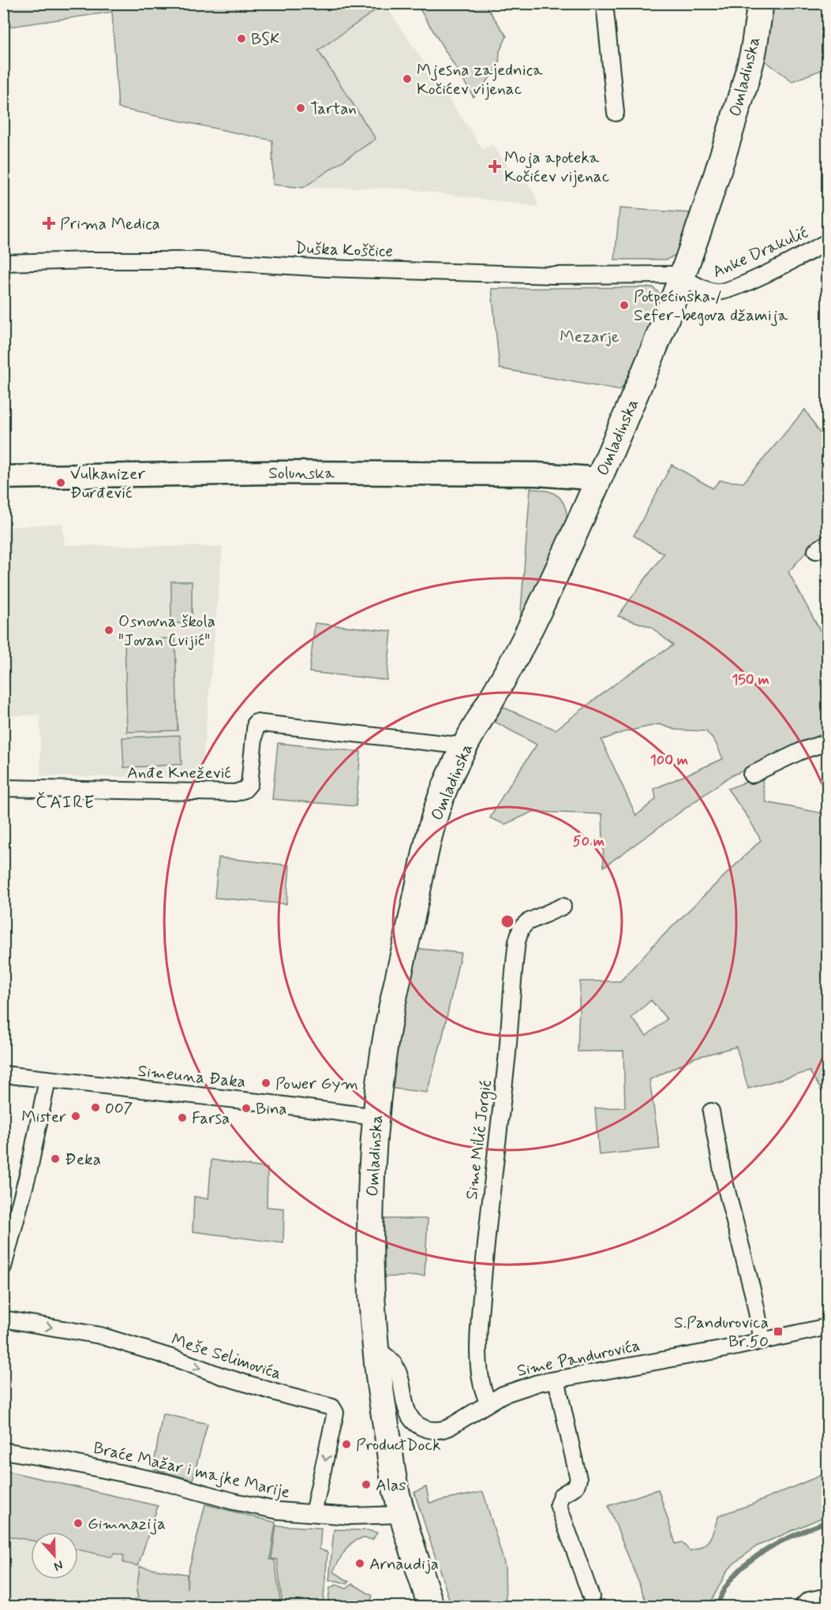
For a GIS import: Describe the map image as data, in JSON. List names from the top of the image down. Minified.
{"streets":{"main road":["Omladinska"],"street":["Duška Koščice","Anke Drakulić","Solunska","Anđe Knežević","Simeuna Đaka","Sime Milić Jorgić","Meše Selimovića","Sime Pandurovića","Braće Mažar i majke Marije"]},"crossings":[["Omladinska","Duška Koščice"],["Omladinska","Anke Drakulić"],["Omladinska","Solunska"],["Omladinska","Anđe Knežević"],["Omladinska","Simeuna Đaka"],["Omladinska","Sime Pandurovića"],["Omladinska","Braće Mažar i majke Marije"],["Duška Koščice","Anke Drakulić"],["Sime Milić Jorgić","Sime Pandurovića"],["Meše Selimovića","Braće Mažar i majke Marije"]],"one_way":["Meše Selimovića"],"districts":["ČAIRE"],"parks":["Mezarje"],"places":{"other":["BSK","Mjesna zajednica Kočićev vijenac","Tartan","Potpećinska / Sefer-begova džamija","Vulkanizer Đurđević","Osnovna škola \"Jovan Cvijić\"","Power Gym","007","Bina","Mister","Farsa","Đeka","ProductDock","Alas","Gimnazija","Arnaudija"],"health":["Moja apoteka Kočićev vijenac","Prima Medica"],"transit":["S.Pandurovica Br.50"]},"north":"bottom","rings":["150 m","100 m","50 m"]}
